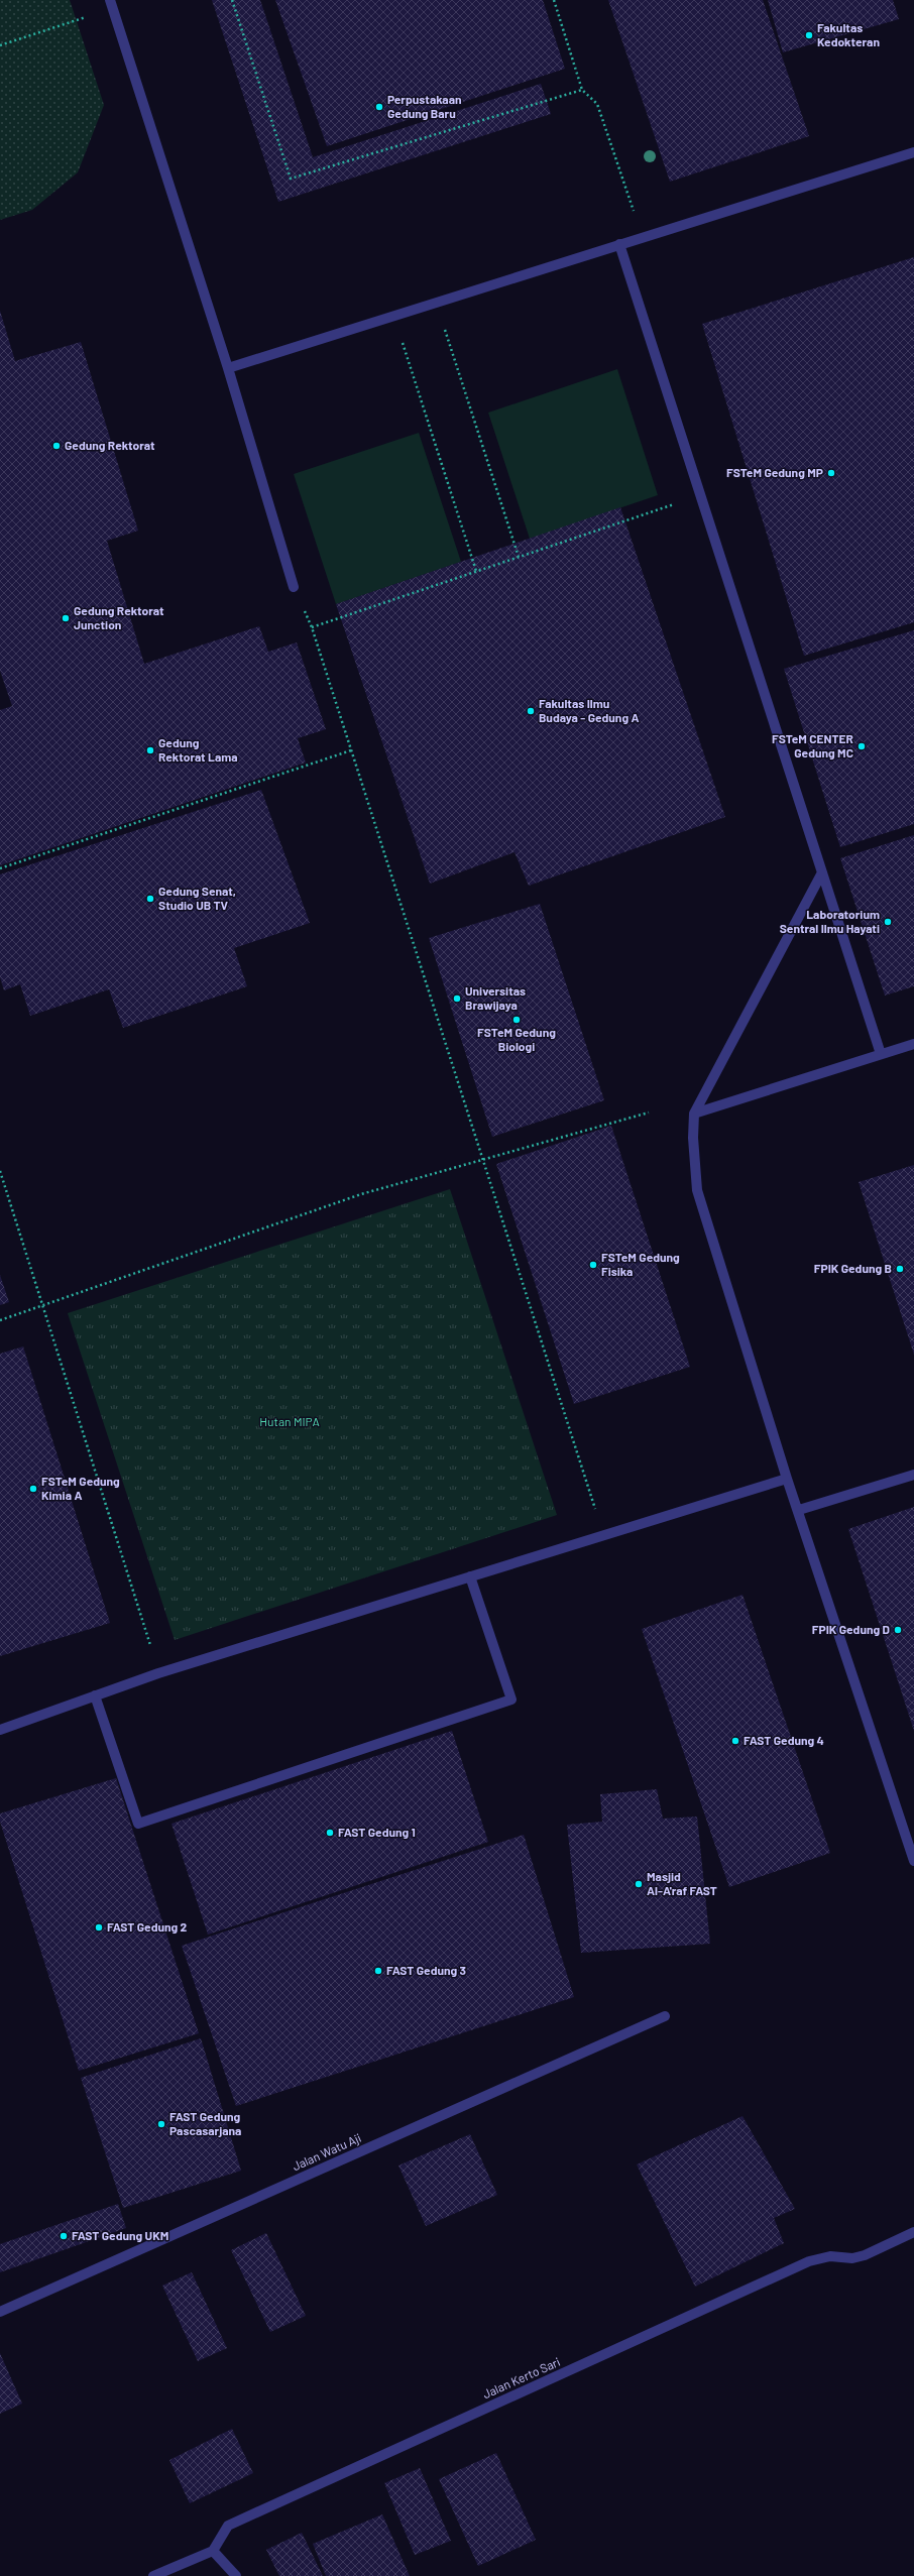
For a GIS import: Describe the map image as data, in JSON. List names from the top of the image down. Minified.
{"streets":{"street":["Jalan Watu Aji","Jalan Kerto Sari"]},"parks":["Hutan MIPA"],"places":["Fakultas Kedokteran","Perpustakaan Gedung Baru","Gedung Rektorat","FSTeM Gedung MP","Gedung Rektorat Junction","Fakultas Ilmu Budaya - Gedung A","FSTeM CENTER Gedung MC","Gedung Rektorat Lama","Gedung Senat, Studio UB TV","Laboratorium Sentral Ilmu Hayati","Universitas Brawijaya","FSTeM Gedung Biologi","FSTeM Gedung Fisika","FPIK Gedung B","FSTeM Gedung Kimia A","FPIK Gedung D","FAST Gedung 4","FAST Gedung 1","Masjid Al-A'raf FAST","FAST Gedung 2","FAST Gedung 3","FAST Gedung Pascasarjana","FAST Gedung UKM"]}
